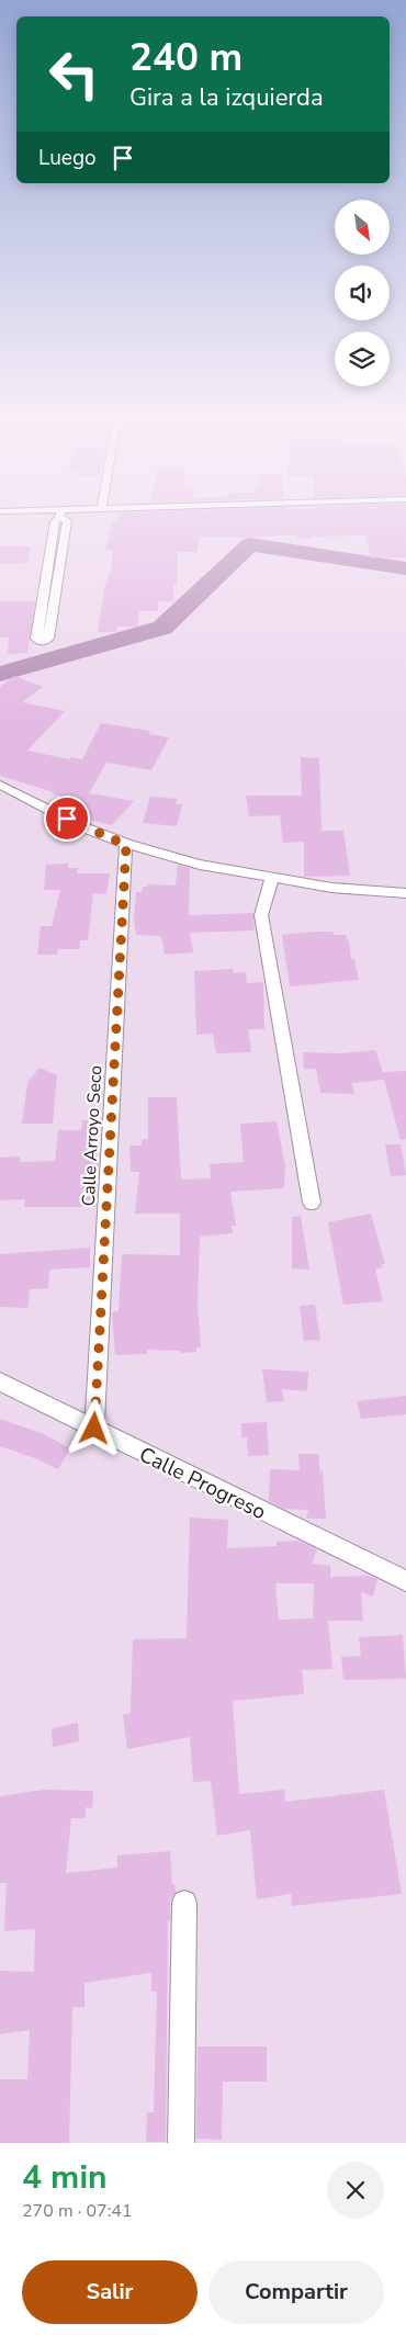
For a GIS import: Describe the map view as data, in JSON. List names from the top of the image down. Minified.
{"streets":{"street":["Calle Arroyo Seco","Calle Progreso"]},"crossings":[["Calle Arroyo Seco","Calle Progreso"]],"north":"bottom right","page":{"turn":["240 m","Gira a la izquierda"],"then":"Luego","heading":["4 min","270 m · 07:41"],"buttons":["Salir","Compartir"]}}
